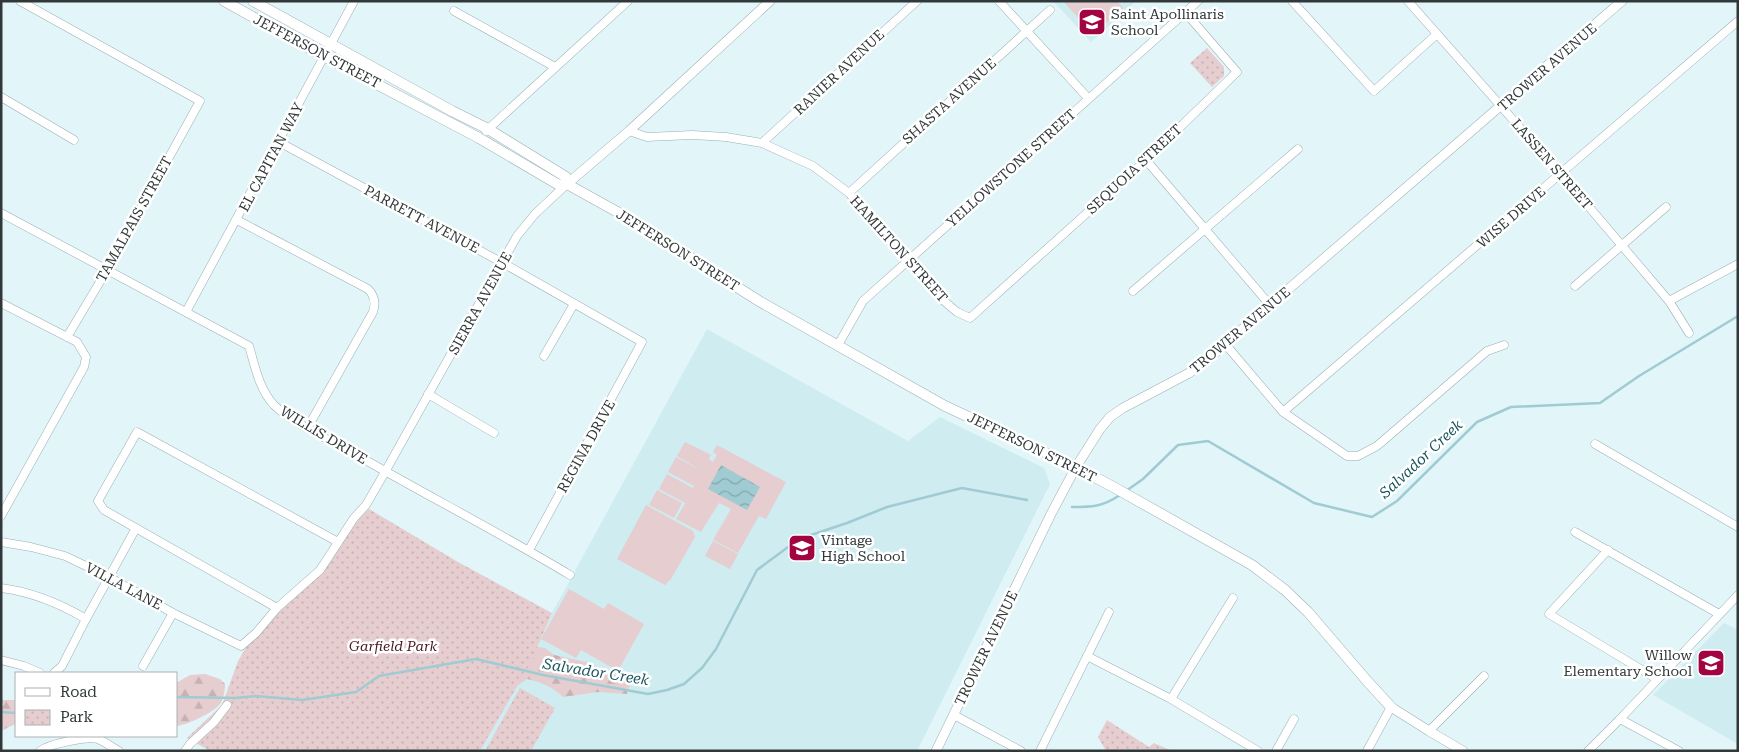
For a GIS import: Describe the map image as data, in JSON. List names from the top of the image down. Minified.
{"streets":{"main road":["JEFFERSON STREET"],"street":["TROWER AVENUE","RANIER AVENUE","SHASTA AVENUE","EL CAPITAN WAY","LASSEN STREET","YELLOWSTONE STREET","SEQUOIA STREET","WISE DRIVE","TAMALPAIS STREET","PARRETT AVENUE","HAMILTON STREET","SIERRA AVENUE","WILLIS DRIVE","REGINA DRIVE","VILLA LANE"]},"crossings":[["JEFFERSON STREET","TROWER AVENUE"],["JEFFERSON STREET","EL CAPITAN WAY"],["JEFFERSON STREET","YELLOWSTONE STREET"],["JEFFERSON STREET","SIERRA AVENUE"],["TROWER AVENUE","LASSEN STREET"],["RANIER AVENUE","HAMILTON STREET"],["SHASTA AVENUE","HAMILTON STREET"],["EL CAPITAN WAY","PARRETT AVENUE"],["EL CAPITAN WAY","WILLIS DRIVE"],["LASSEN STREET","WISE DRIVE"],["YELLOWSTONE STREET","SEQUOIA STREET"],["YELLOWSTONE STREET","HAMILTON STREET"],["SEQUOIA STREET","HAMILTON STREET"],["TAMALPAIS STREET","WILLIS DRIVE"],["PARRETT AVENUE","SIERRA AVENUE"],["PARRETT AVENUE","REGINA DRIVE"],["HAMILTON STREET","SIERRA AVENUE"],["SIERRA AVENUE","WILLIS DRIVE"],["SIERRA AVENUE","VILLA LANE"],["WILLIS DRIVE","REGINA DRIVE"]],"water":["Salvador Creek"],"parks":["Garfield Park"],"places":{"school or university":["Saint Apollinaris School","Vintage High School","Willow Elementary School"]},"legend":["Road","Park"]}
